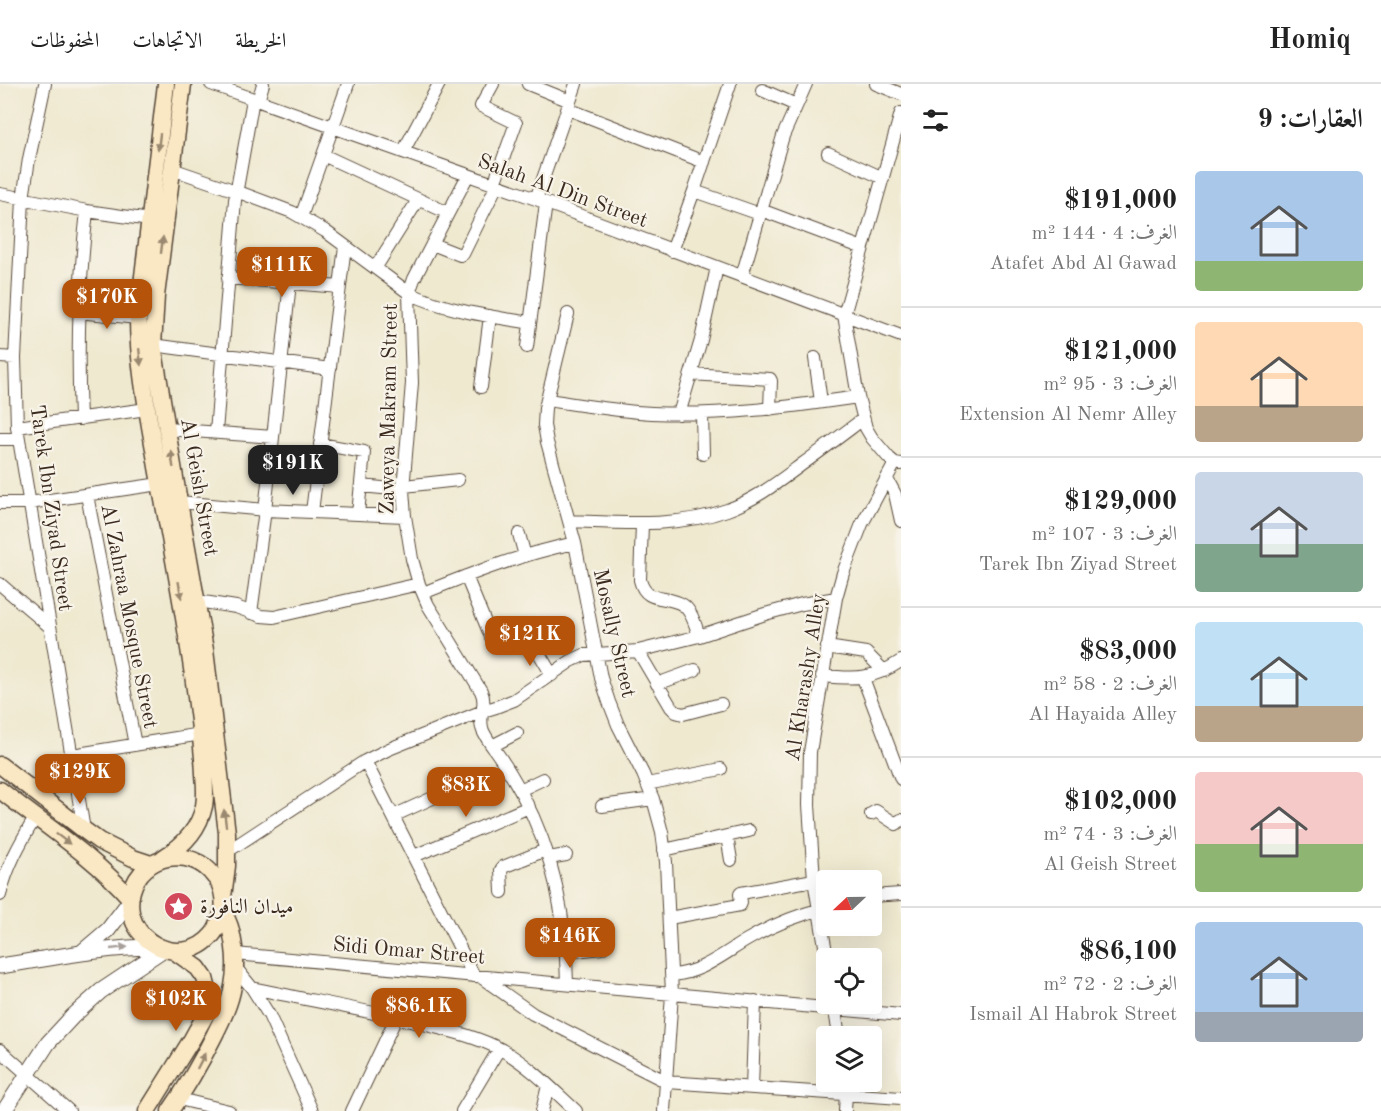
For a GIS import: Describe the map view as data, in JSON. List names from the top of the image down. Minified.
{"streets":{"main road":["Al Geish Street"],"street":["Salah Al Din Street","Zaweya Makram Street","Tarek Ibn Ziyad Street","Al Zahraa Mosque Street","Mosally Street","Al Kharashy Alley","Sidi Omar Street"]},"crossings":[["Salah Al Din Street","Zaweya Makram Street"],["Zaweya Makram Street","Sidi Omar Street"],["Al Geish Street","Sidi Omar Street"],["Mosally Street","Sidi Omar Street"]],"places":{"place":["ميدان النافورة"]},"north":"left","page":{"header":"Homiq","nav":["الخريطة","الاتجاهات","المحفوظات"],"heading":"العقارات: 9","list":[{"name":"$191,000","note":"الغرف: 4 · 144 m² · Atafet Abd Al Gawad"},{"name":"$121,000","note":"الغرف: 3 · 95 m² · Extension Al Nemr Alley"},{"name":"$129,000","note":"الغرف: 3 · 107 m² · Tarek Ibn Ziyad Street"},{"name":"$83,000","note":"الغرف: 2 · 58 m² · Al Hayaida Alley"},{"name":"$102,000","note":"الغرف: 3 · 74 m² · Al Geish Street"},{"name":"$86,100","note":"الغرف: 2 · 72 m² · Ismail Al Habrok Street"}],"price":["$111K","$170K","$191K","$121K","$129K","$83K","$146K","$102K","$86.1K"]}}
